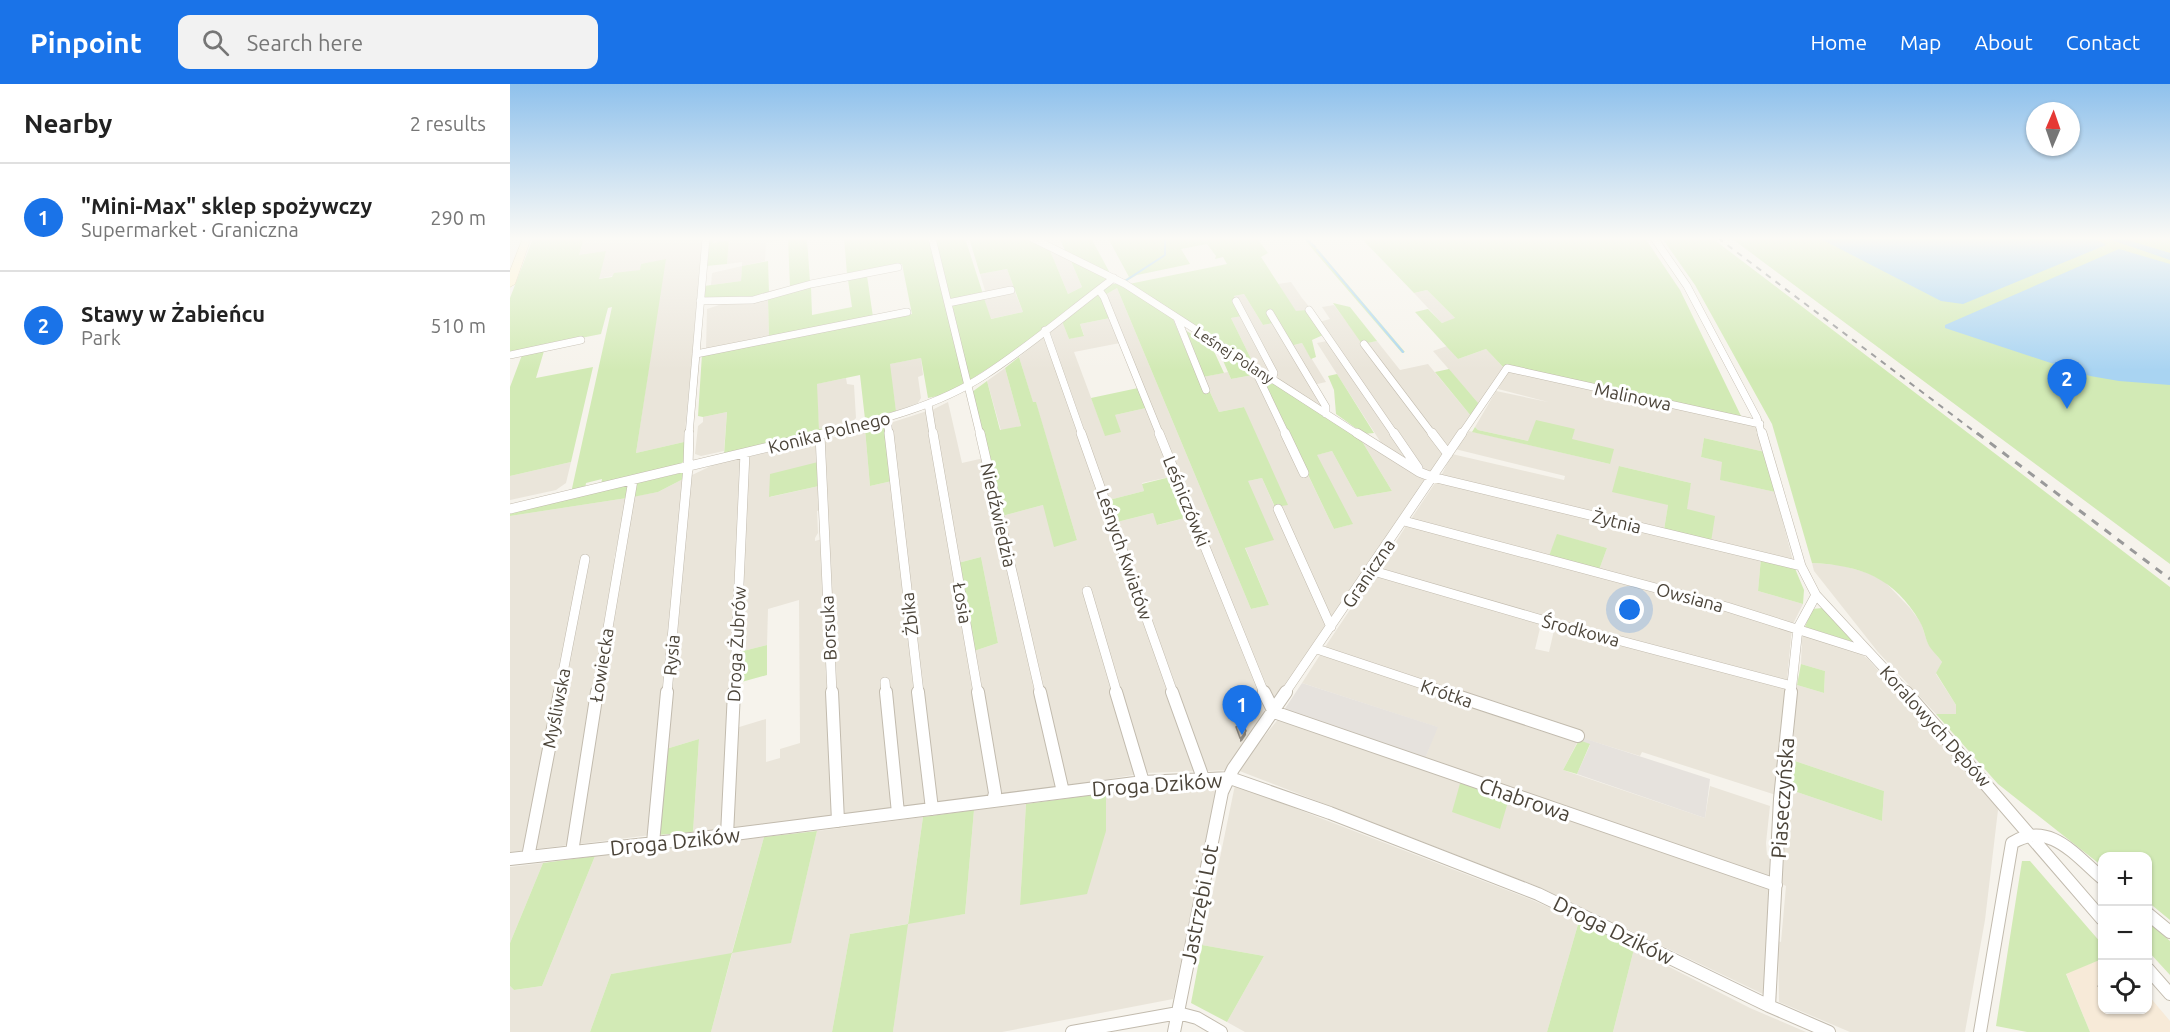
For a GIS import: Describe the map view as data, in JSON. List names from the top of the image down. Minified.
{"streets":{"street":["Leśnej Polany","Malinowa","Konika Polnego","Leśniczówki","Niedźwiedzia","Żytnia","Leśnych Kwiatów","Graniczna","Owsiana","Łosia","Żbika","Borsuka","Środkowa","Droga Żubrów","Rysia","Łowiecka","Krótka","Myśliwska","Koralowych Dębów","Droga Dzików","Piaseczyńska","Chabrowa","Jastrzębi Lot"]},"crossings":[["Leśnej Polany","Żytnia"],["Leśnej Polany","Graniczna"],["Malinowa","Graniczna"],["Malinowa","Koralowych Dębów"],["Konika Polnego","Leśniczówki"],["Konika Polnego","Niedźwiedzia"],["Konika Polnego","Leśnych Kwiatów"],["Konika Polnego","Łosia"],["Konika Polnego","Żbika"],["Konika Polnego","Borsuka"],["Konika Polnego","Droga Żubrów"],["Konika Polnego","Rysia"],["Konika Polnego","Łowiecka"],["Leśniczówki","Graniczna"],["Leśniczówki","Chabrowa"],["Niedźwiedzia","Droga Dzików"],["Żytnia","Graniczna"],["Żytnia","Koralowych Dębów"],["Leśnych Kwiatów","Droga Dzików"],["Graniczna","Owsiana"],["Graniczna","Środkowa"],["Graniczna","Krótka"],["Graniczna","Droga Dzików"],["Graniczna","Chabrowa"],["Graniczna","Jastrzębi Lot"],["Owsiana","Koralowych Dębów"],["Owsiana","Piaseczyńska"],["Łosia","Droga Dzików"],["Żbika","Droga Dzików"],["Borsuka","Droga Dzików"],["Środkowa","Piaseczyńska"],["Droga Żubrów","Droga Dzików"],["Rysia","Droga Dzików"],["Łowiecka","Droga Dzików"],["Myśliwska","Droga Dzików"],["Koralowych Dębów","Piaseczyńska"],["Droga Dzików","Piaseczyńska"],["Droga Dzików","Jastrzębi Lot"],["Piaseczyńska","Chabrowa"]],"north":"top","page":{"header":"Pinpoint","search":"Search here","nav":["Home","Map","About","Contact"],"heading":["Nearby","2 results"],"list":[{"mark":"1","name":"\"Mini-Max\" sklep spożywczy","note":"Supermarket · Graniczna","value":"290 m"},{"mark":"2","name":"Stawy w Żabieńcu","note":"Park","value":"510 m"}],"pins":["2","1"],"map_buttons":["+","−"]}}
